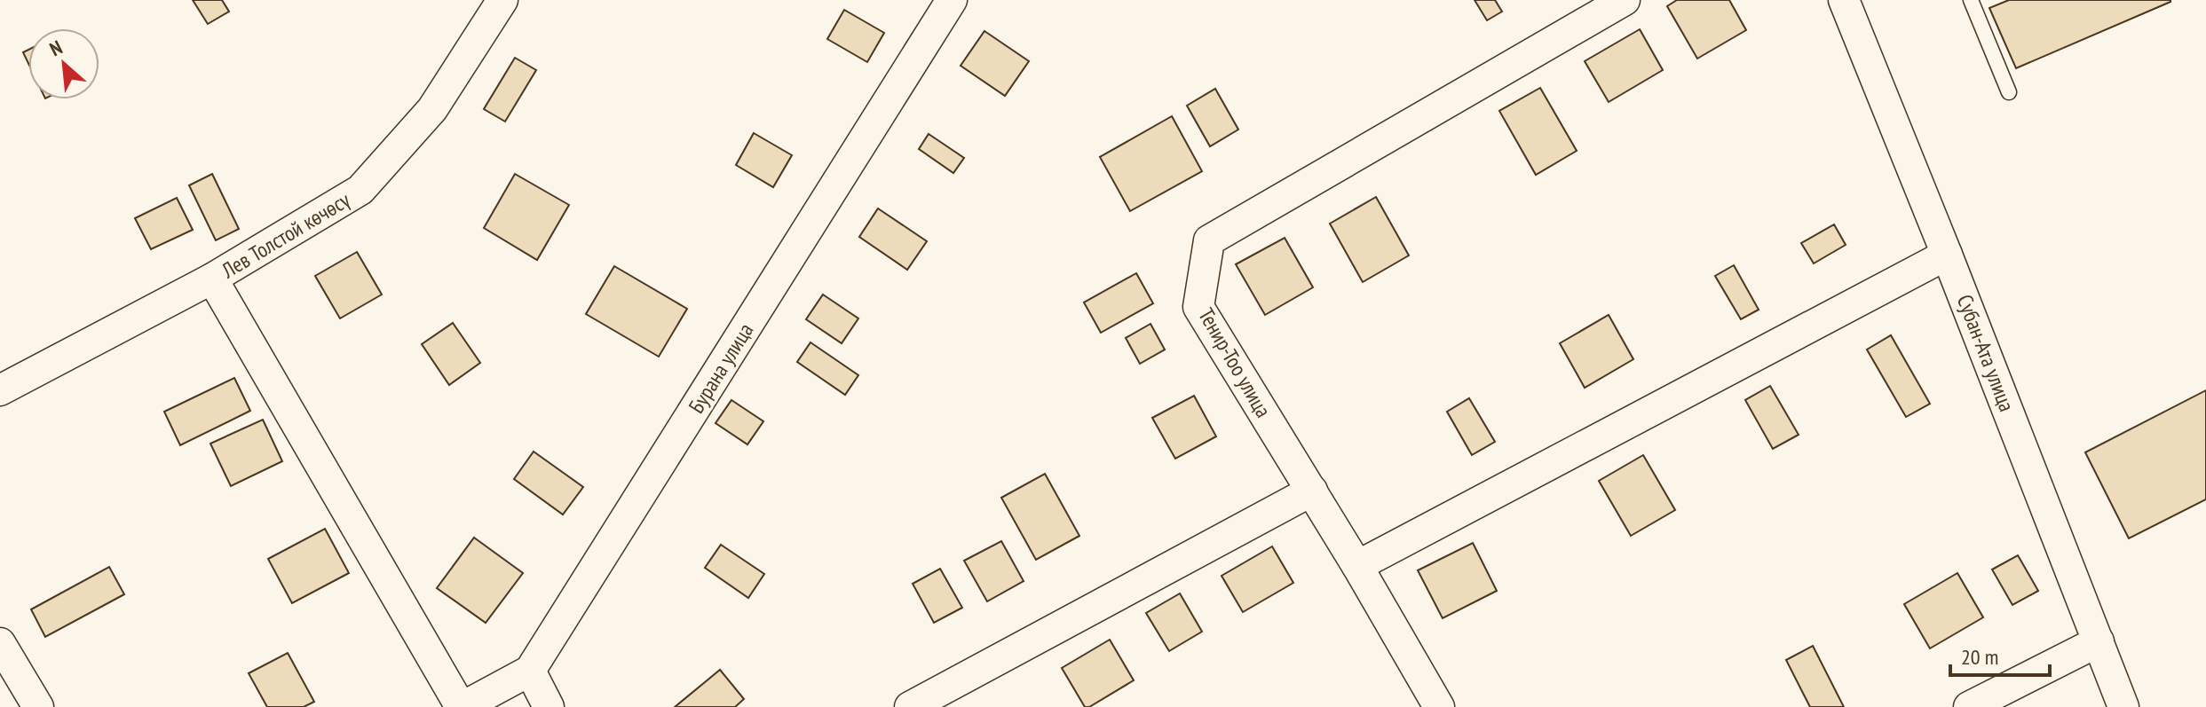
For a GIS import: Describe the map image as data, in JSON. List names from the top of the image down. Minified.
{"streets":{"street":["Лев Толстой көчөсү","Субан-Ата улица","Тенир-Тоо улица","Бурана улица"]},"scale_bar":"20 m","north":"top left"}
